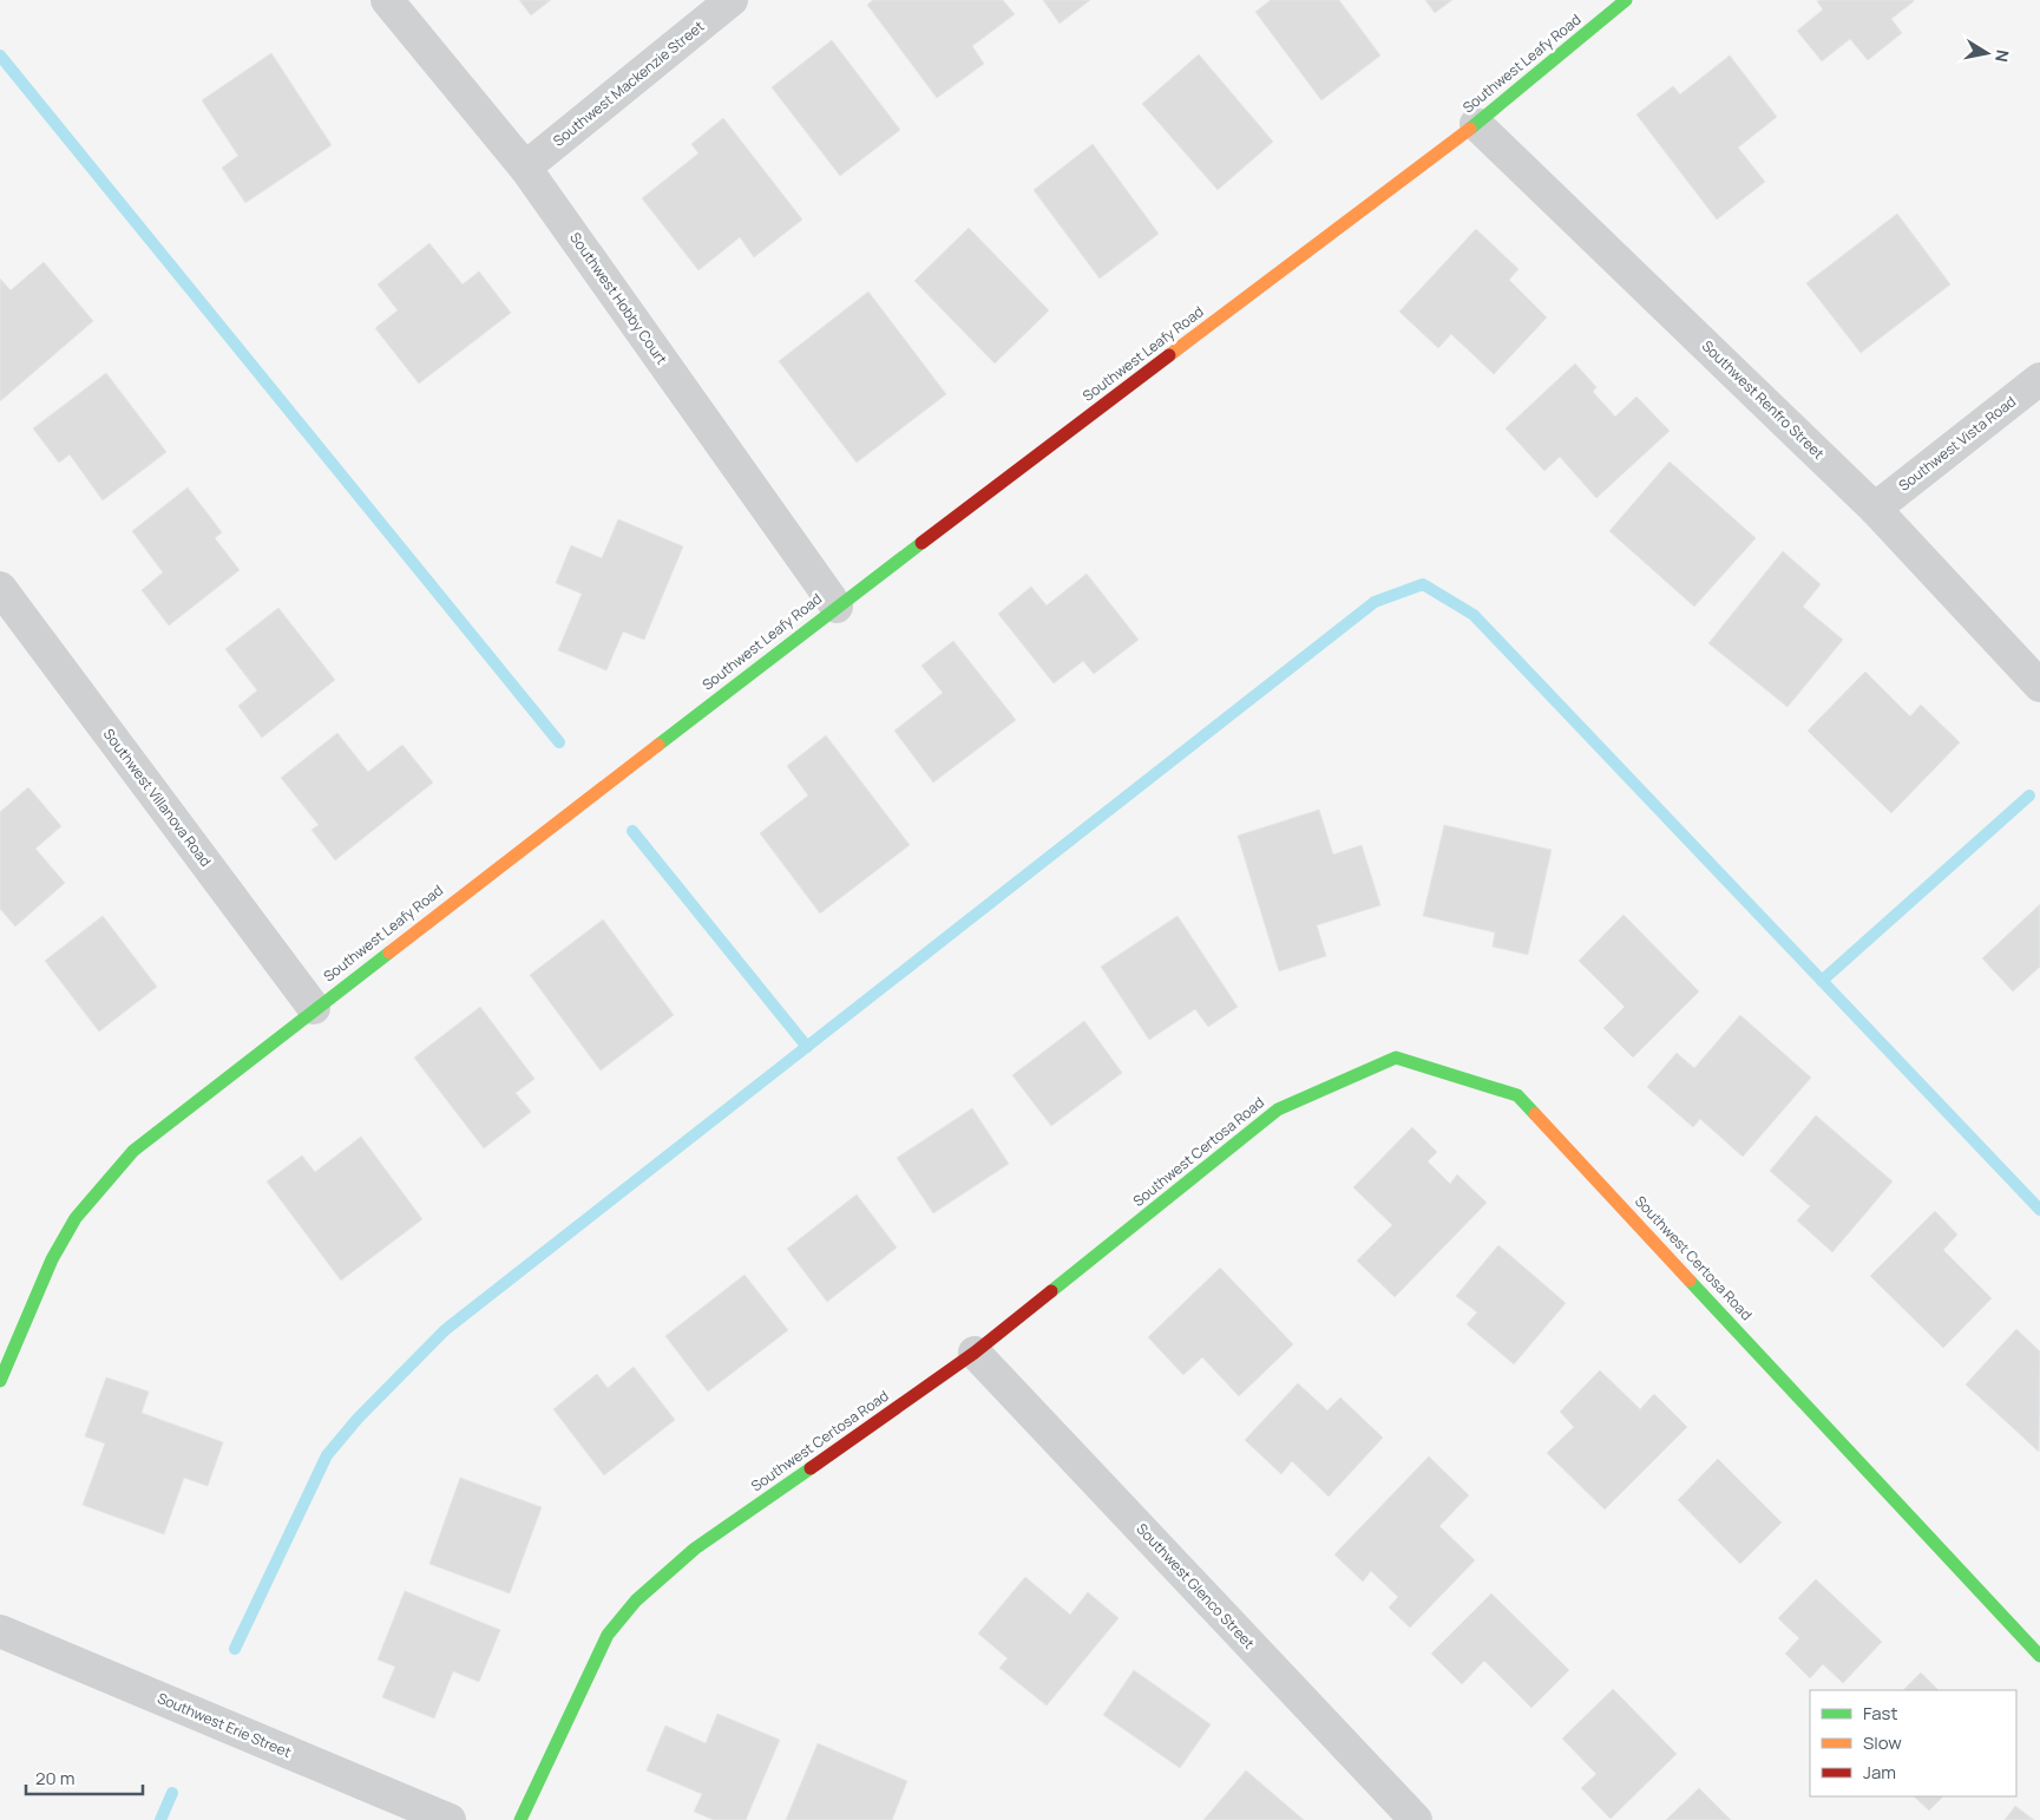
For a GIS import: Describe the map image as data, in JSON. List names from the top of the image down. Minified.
{"streets":{"street":["Southwest Leafy Road","Southwest Mackenzie Street","Southwest Hobby Court","Southwest Renfro Street","Southwest Vista Road","Southwest Villanova Road","Southwest Certosa Road","Southwest Glenco Street","Southwest Erie Street"]},"crossings":[["Southwest Leafy Road","Southwest Hobby Court"],["Southwest Leafy Road","Southwest Renfro Street"],["Southwest Leafy Road","Southwest Villanova Road"],["Southwest Mackenzie Street","Southwest Hobby Court"],["Southwest Renfro Street","Southwest Vista Road"],["Southwest Certosa Road","Southwest Glenco Street"]],"legend":["Fast","Slow","Jam"],"scale_bar":"20 m","north":"right"}
